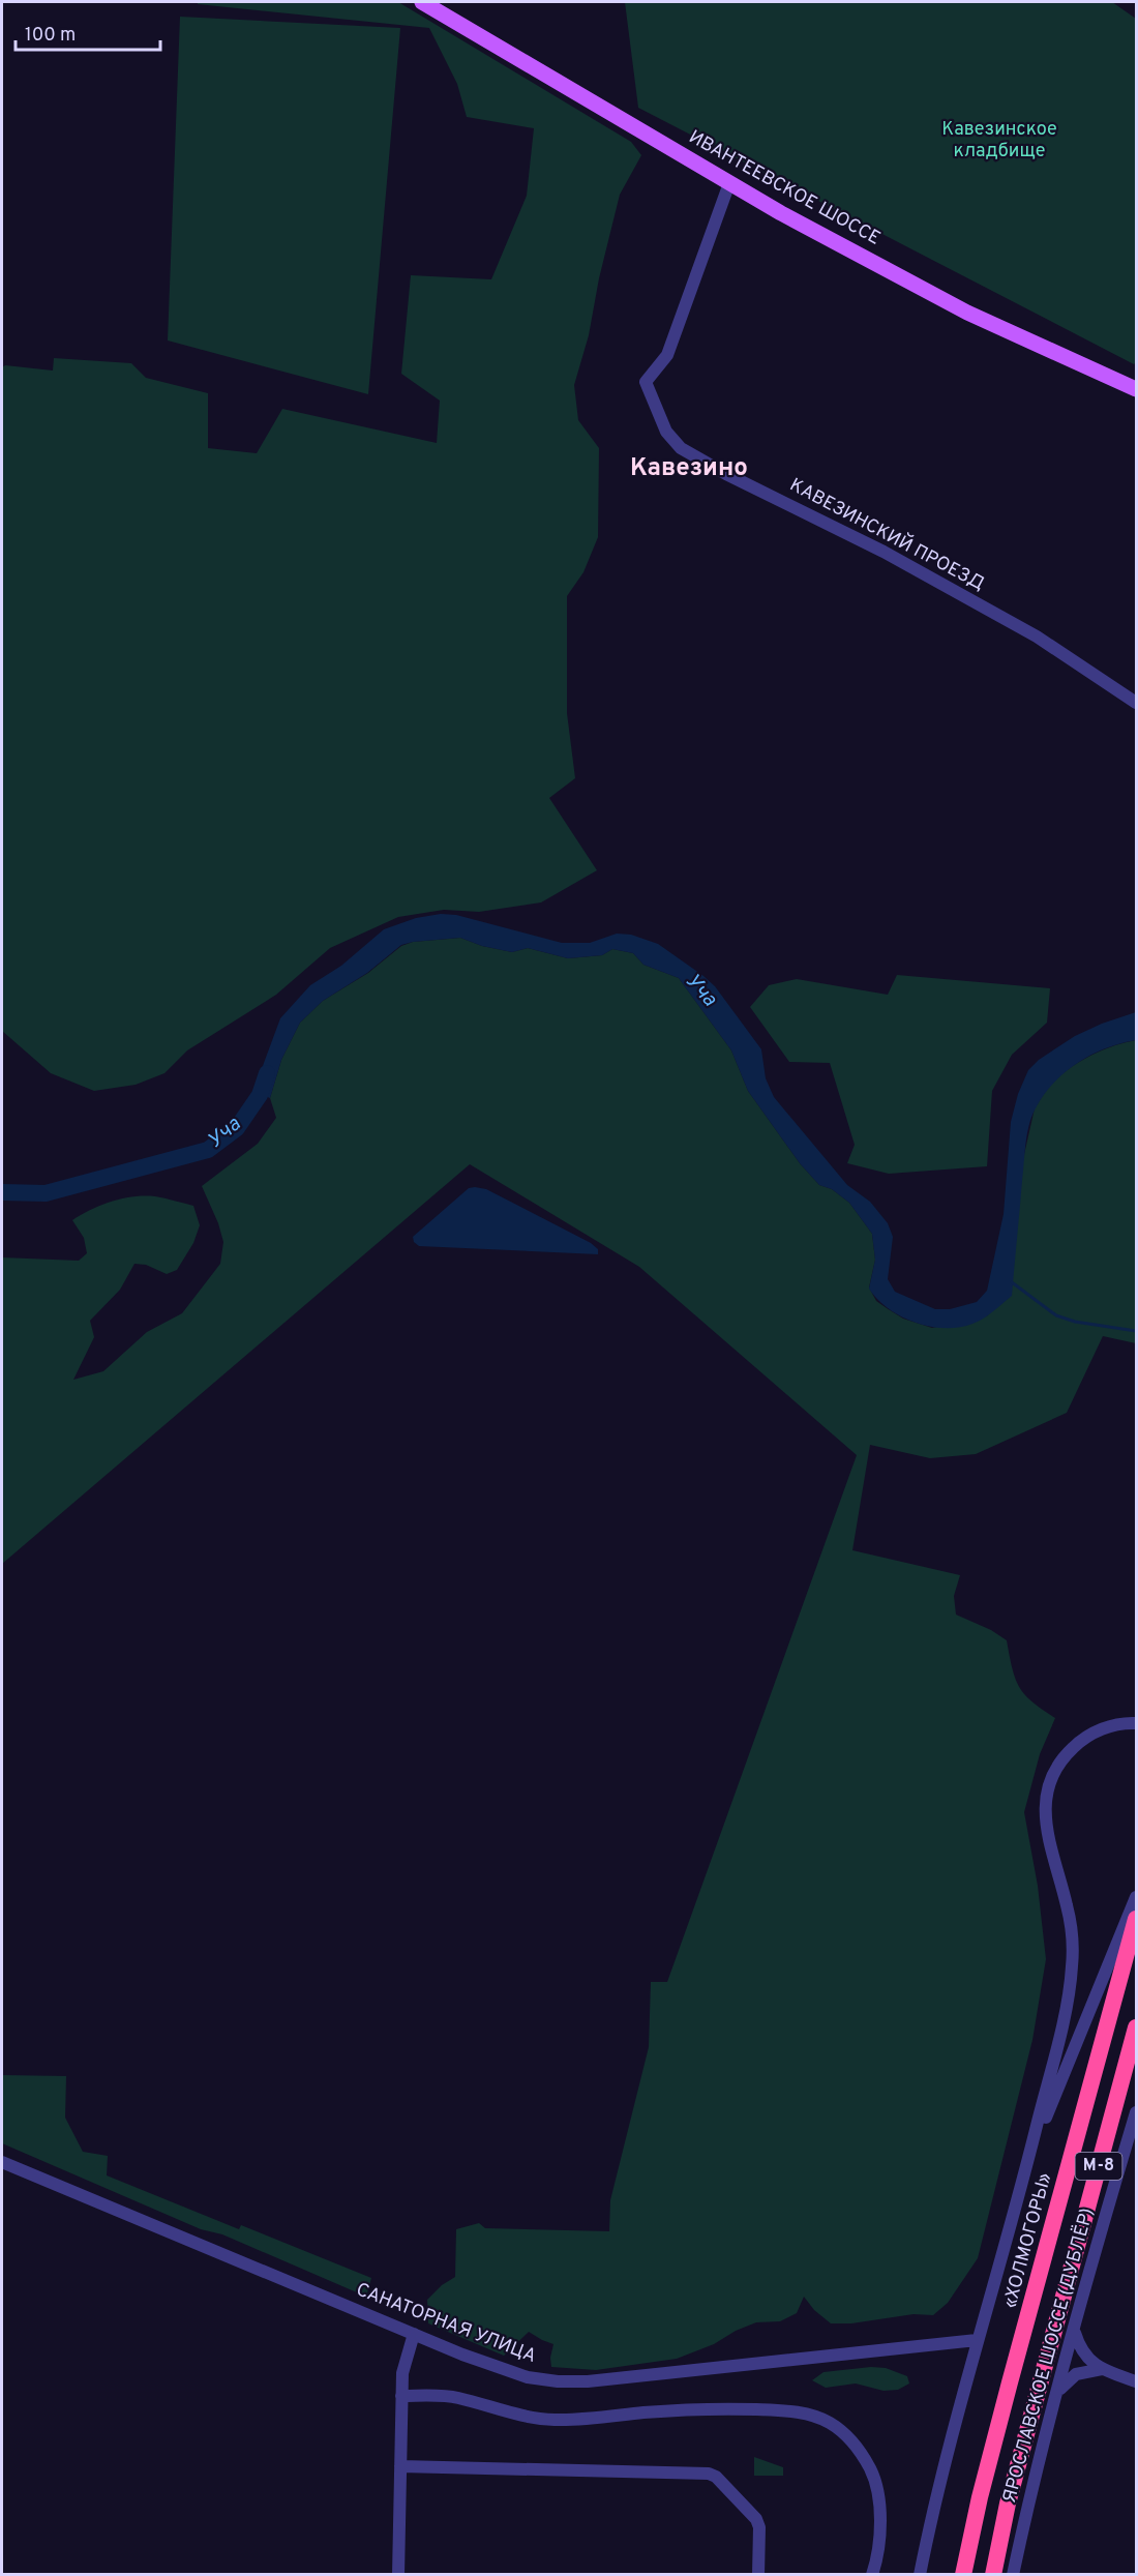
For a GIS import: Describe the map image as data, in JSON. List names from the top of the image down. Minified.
{"streets":{"highway":["М-8","«ХОЛМОГОРЫ»"],"main road":["ИВАНТЕЕВСКОЕ ШОССЕ"],"street":["КАВЕЗИНСКИЙ ПРОЕЗД","САНАТОРНАЯ УЛИЦА","ЯРОСЛАВСКОЕ ШОССЕ (ДУБЛЁР)"]},"crossings":[["ИВАНТЕЕВСКОЕ ШОССЕ","КАВЕЗИНСКИЙ ПРОЕЗД"]],"districts":["Кавезино"],"water":["Уча"],"parks":["Кавезинское кладбище"],"scale_bar":"100 m"}
